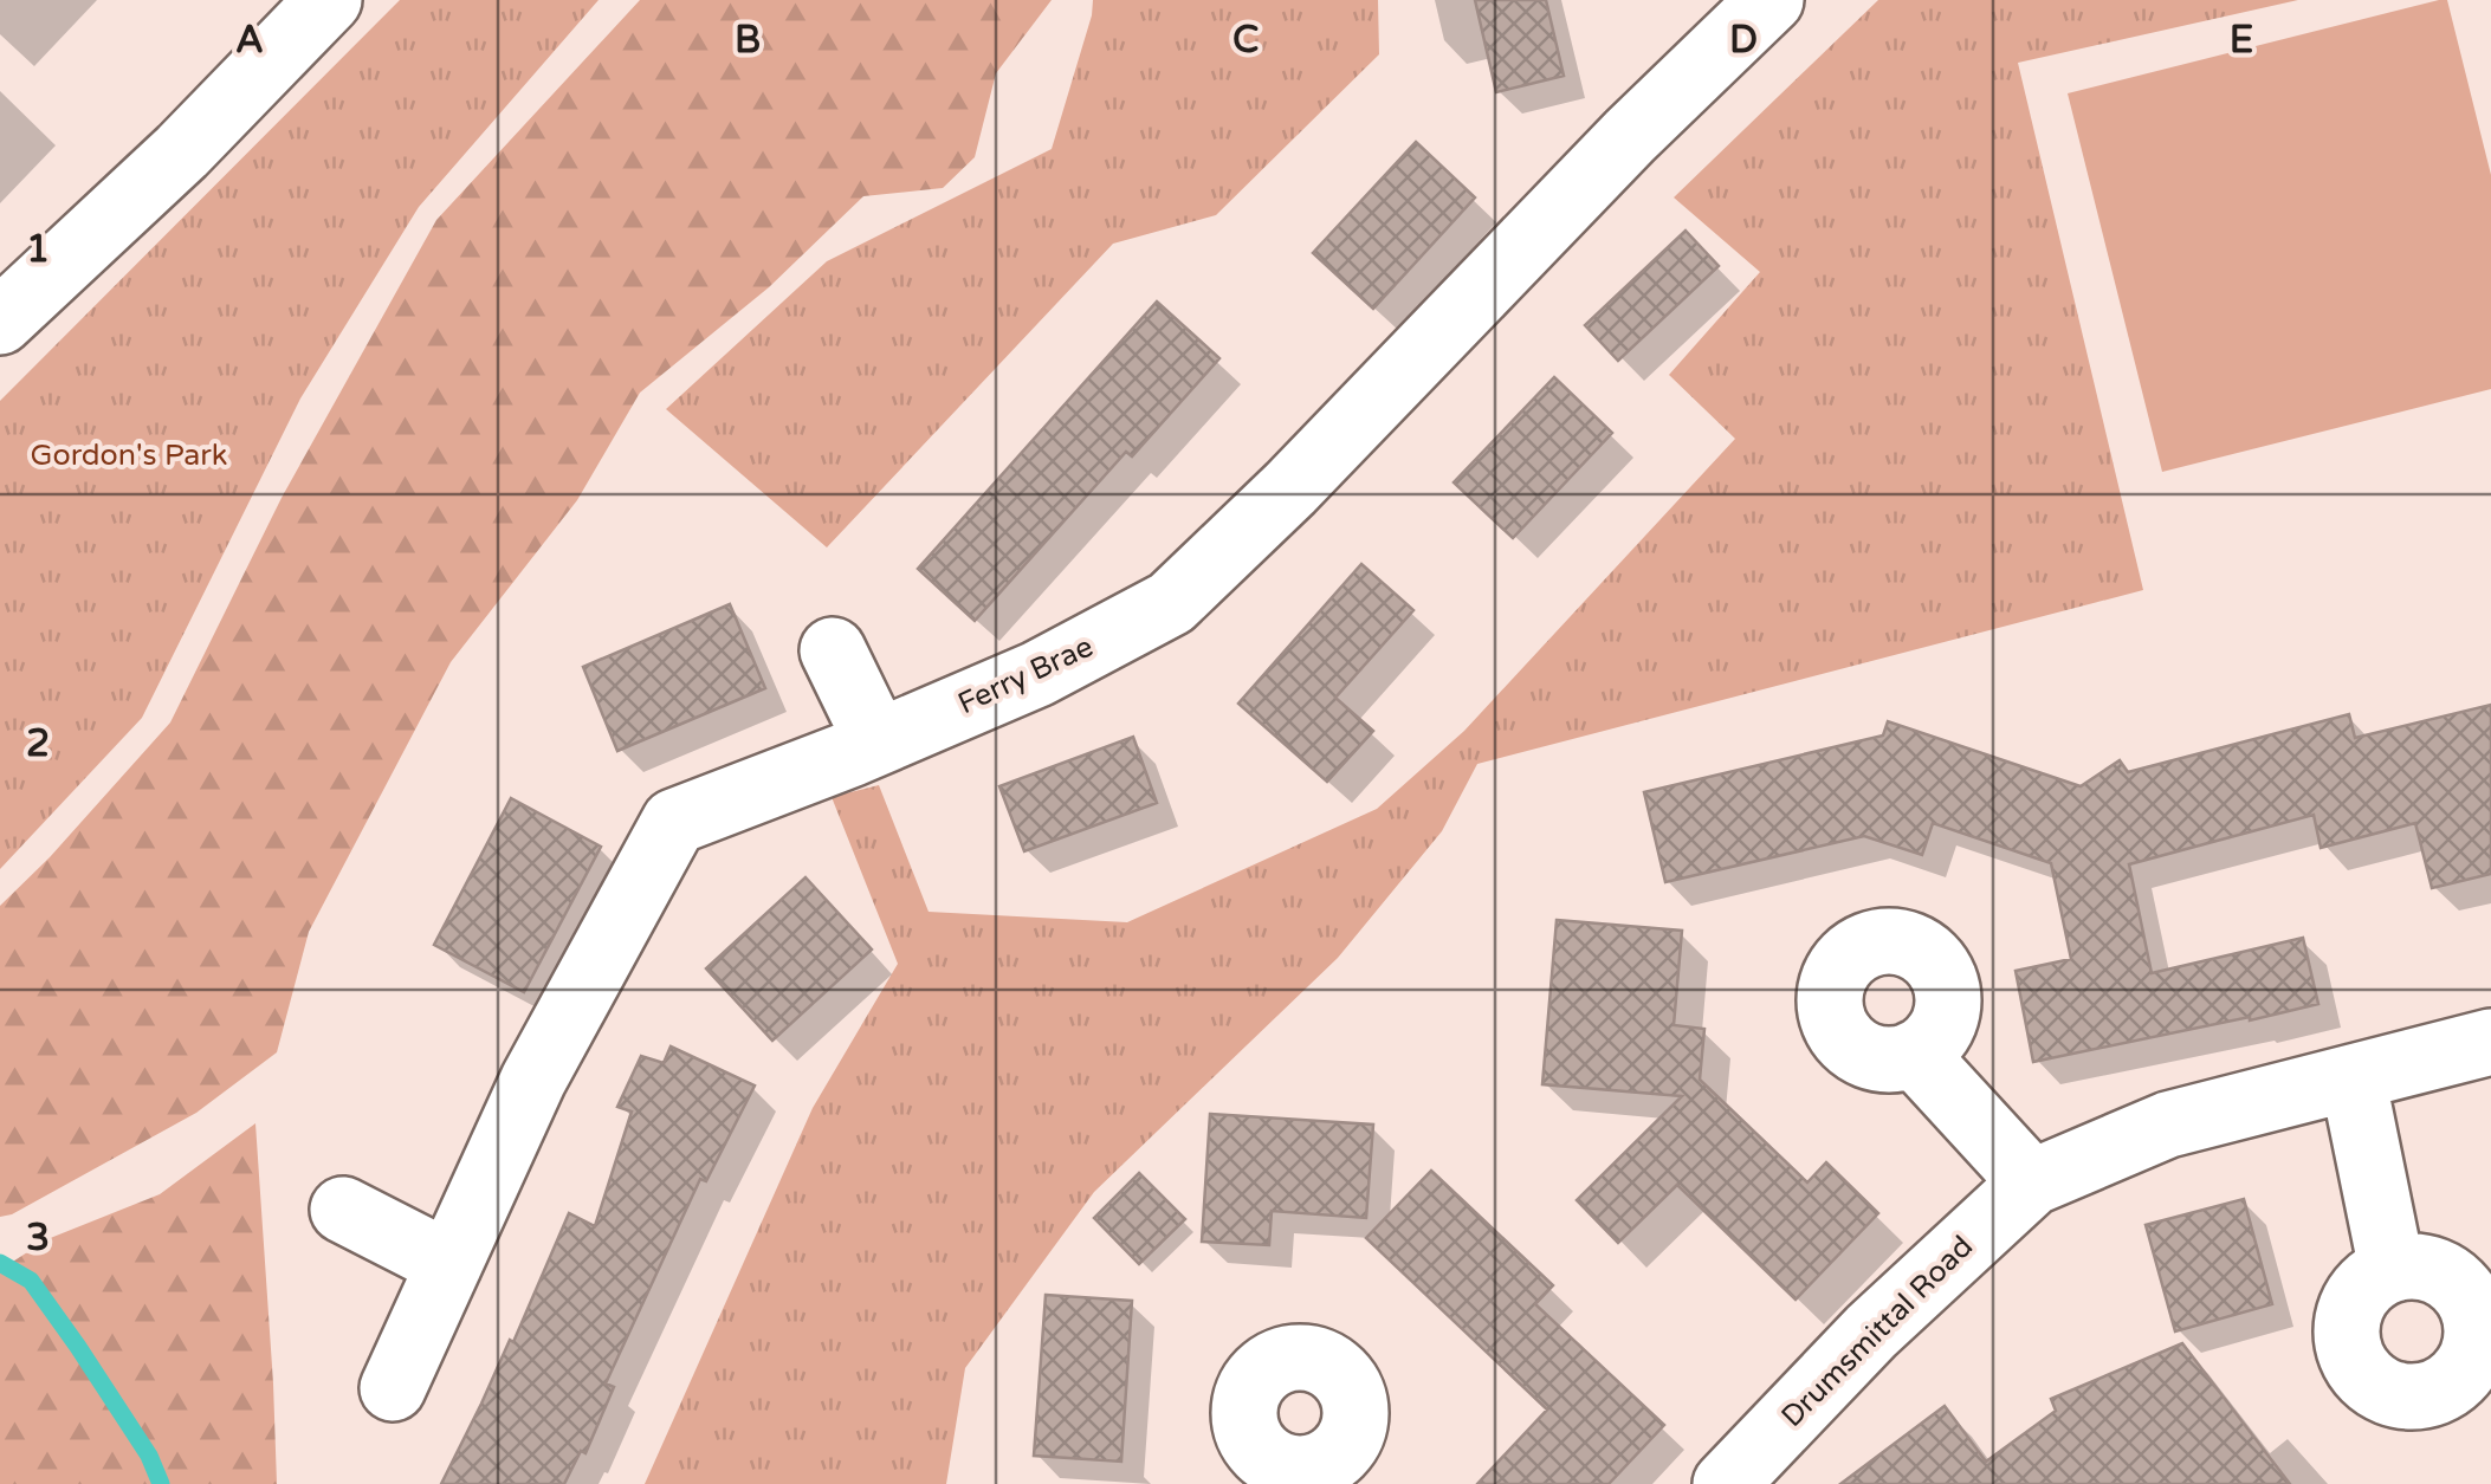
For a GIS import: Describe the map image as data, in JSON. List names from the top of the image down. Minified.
{"streets":{"street":["Ferry Brae","Drumsmittal Road"]},"parks":["Gordon's Park"],"grid":{"columns":["A","B","C","D","E"],"rows":["1","2","3"]}}
